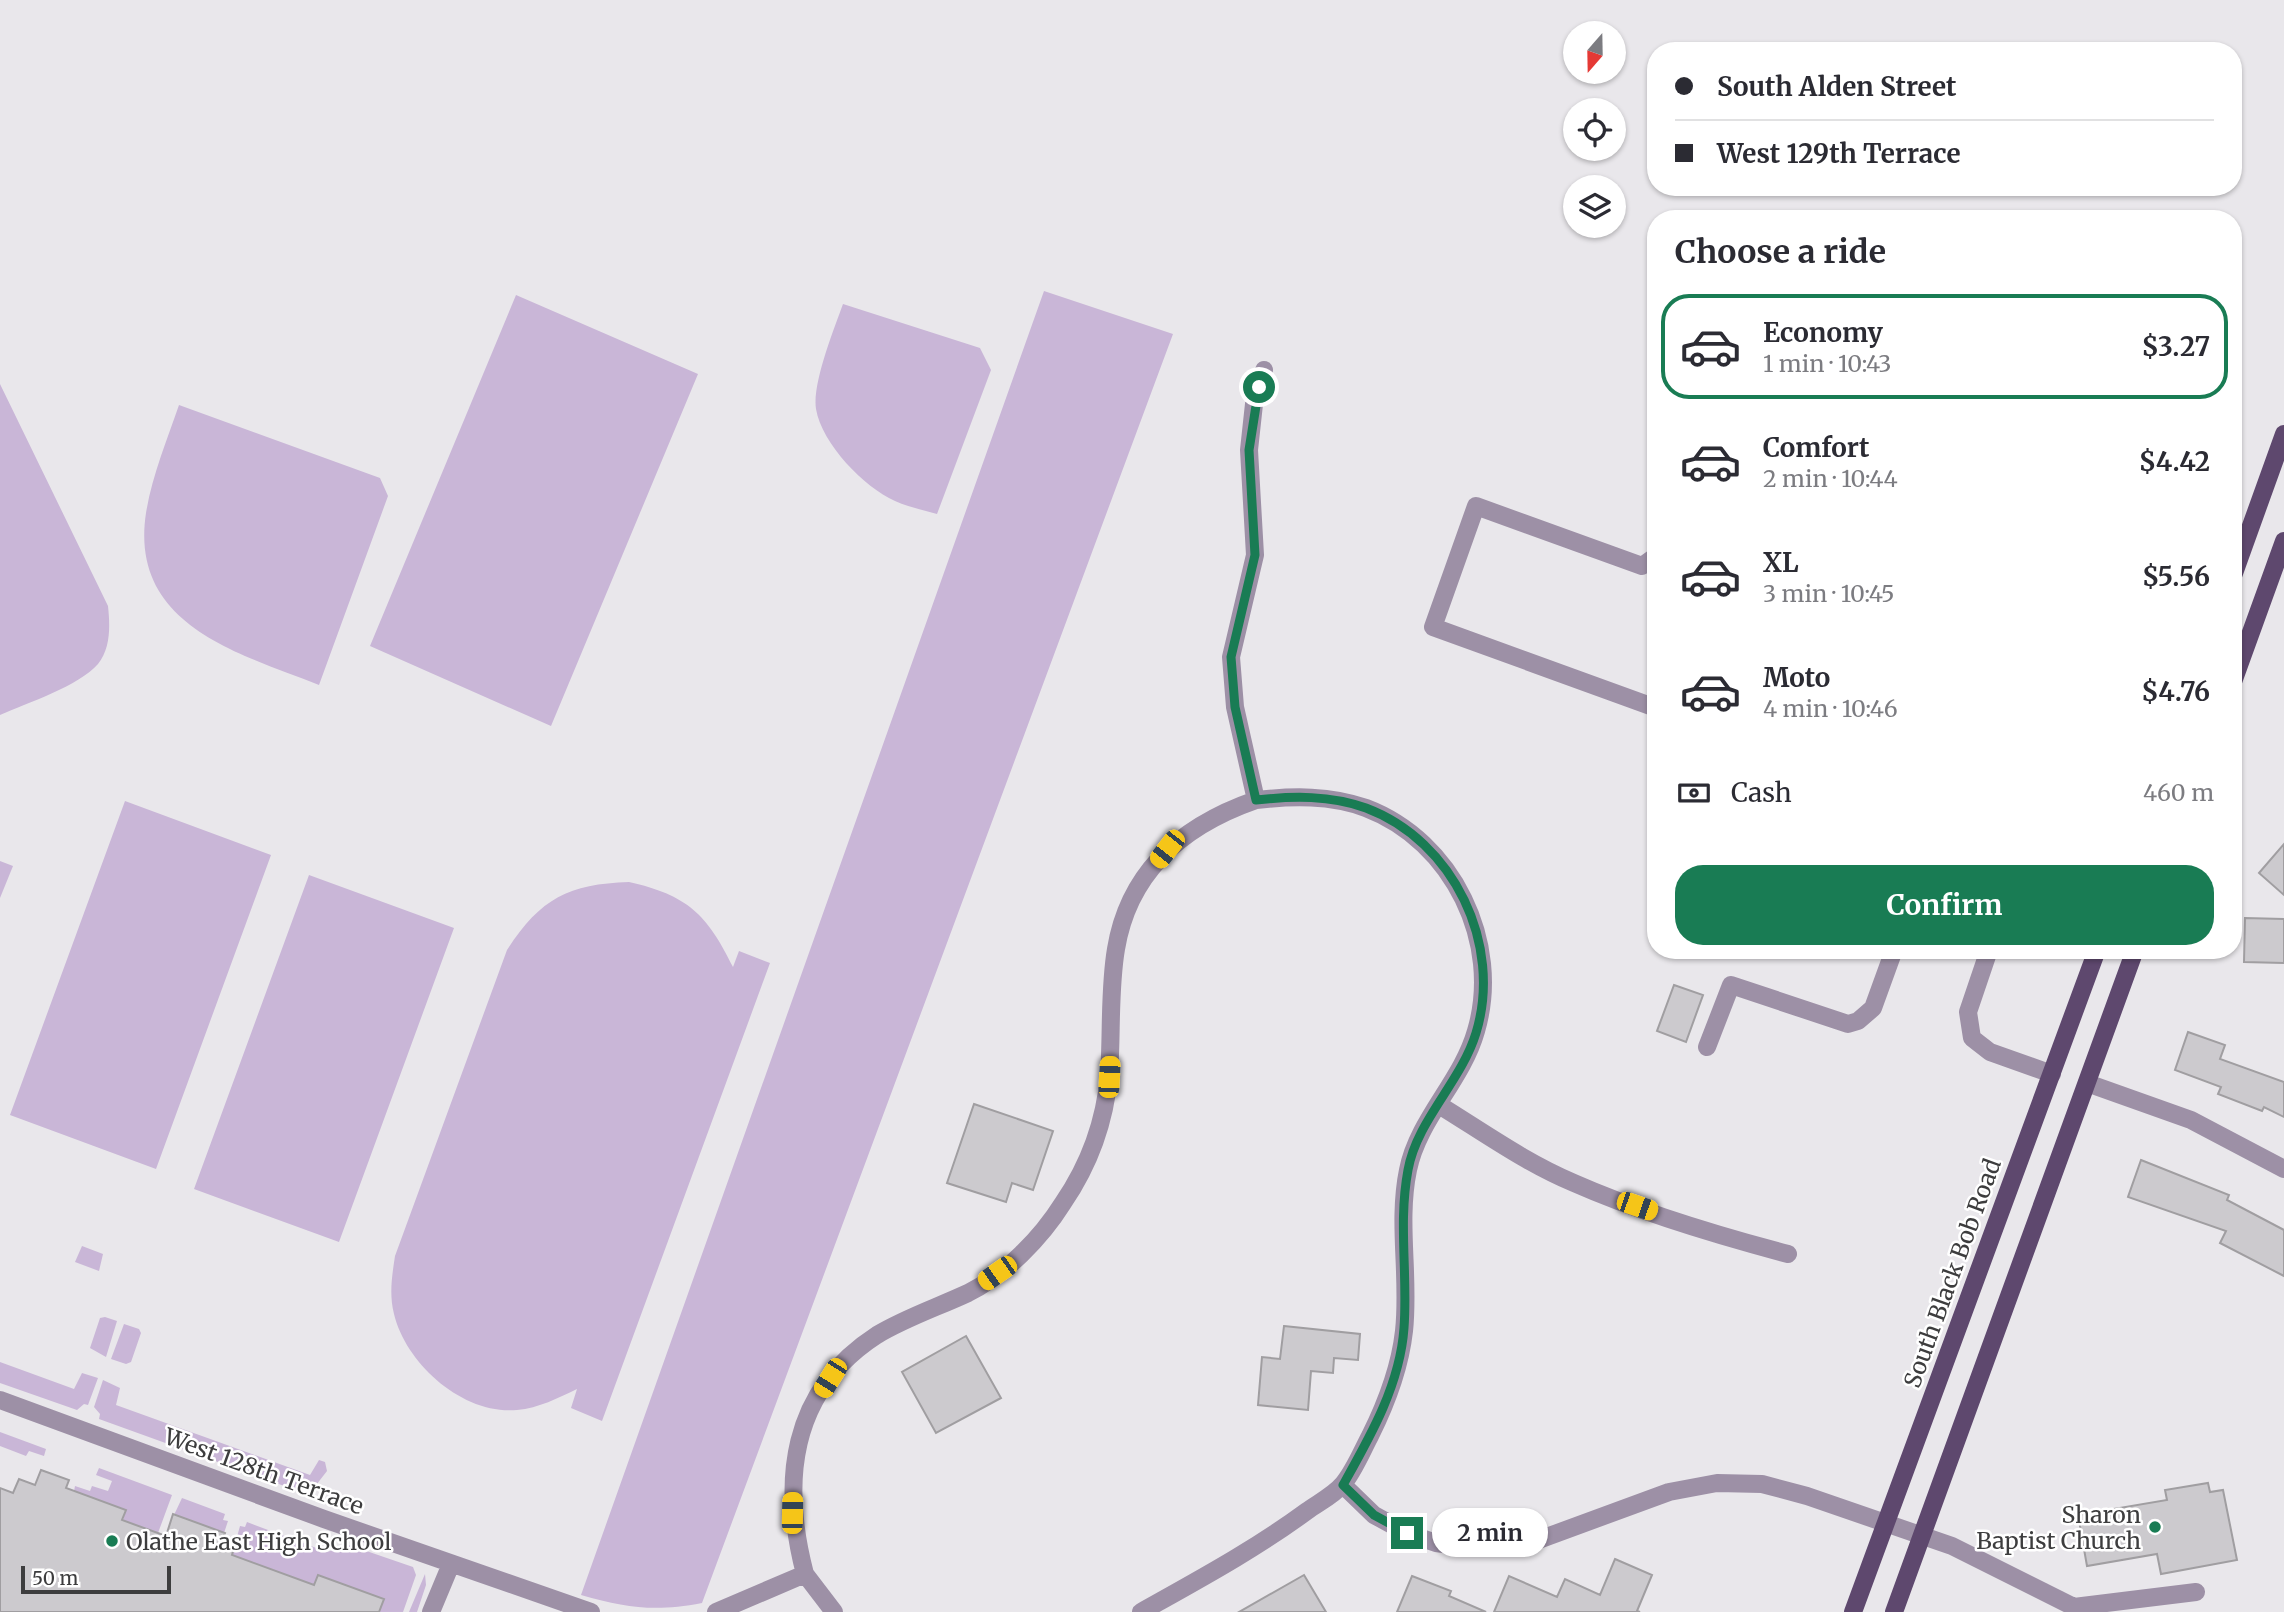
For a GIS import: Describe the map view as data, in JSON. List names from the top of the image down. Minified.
{"streets":{"main road":["South Black Bob Road"],"street":["West 128th Terrace"]},"places":["Sharon Baptist Church","Olathe East High School"],"scale_bar":"50 m","north":"bottom","page":{"banner":["South Alden Street","West 129th Terrace"],"heading":"Choose a ride","list":[{"name":"Economy","note":"1 min · 10:43","value":"$3.27"},{"name":"Comfort","note":"2 min · 10:44","value":"$4.42"},{"name":"XL","note":"3 min · 10:45","value":"$5.56"},{"name":"Moto","note":"4 min · 10:46","value":"$4.76"}],"pay":["Cash","460 m"],"buttons":"Confirm","bubble":"2 min","scale":"50 m"}}
